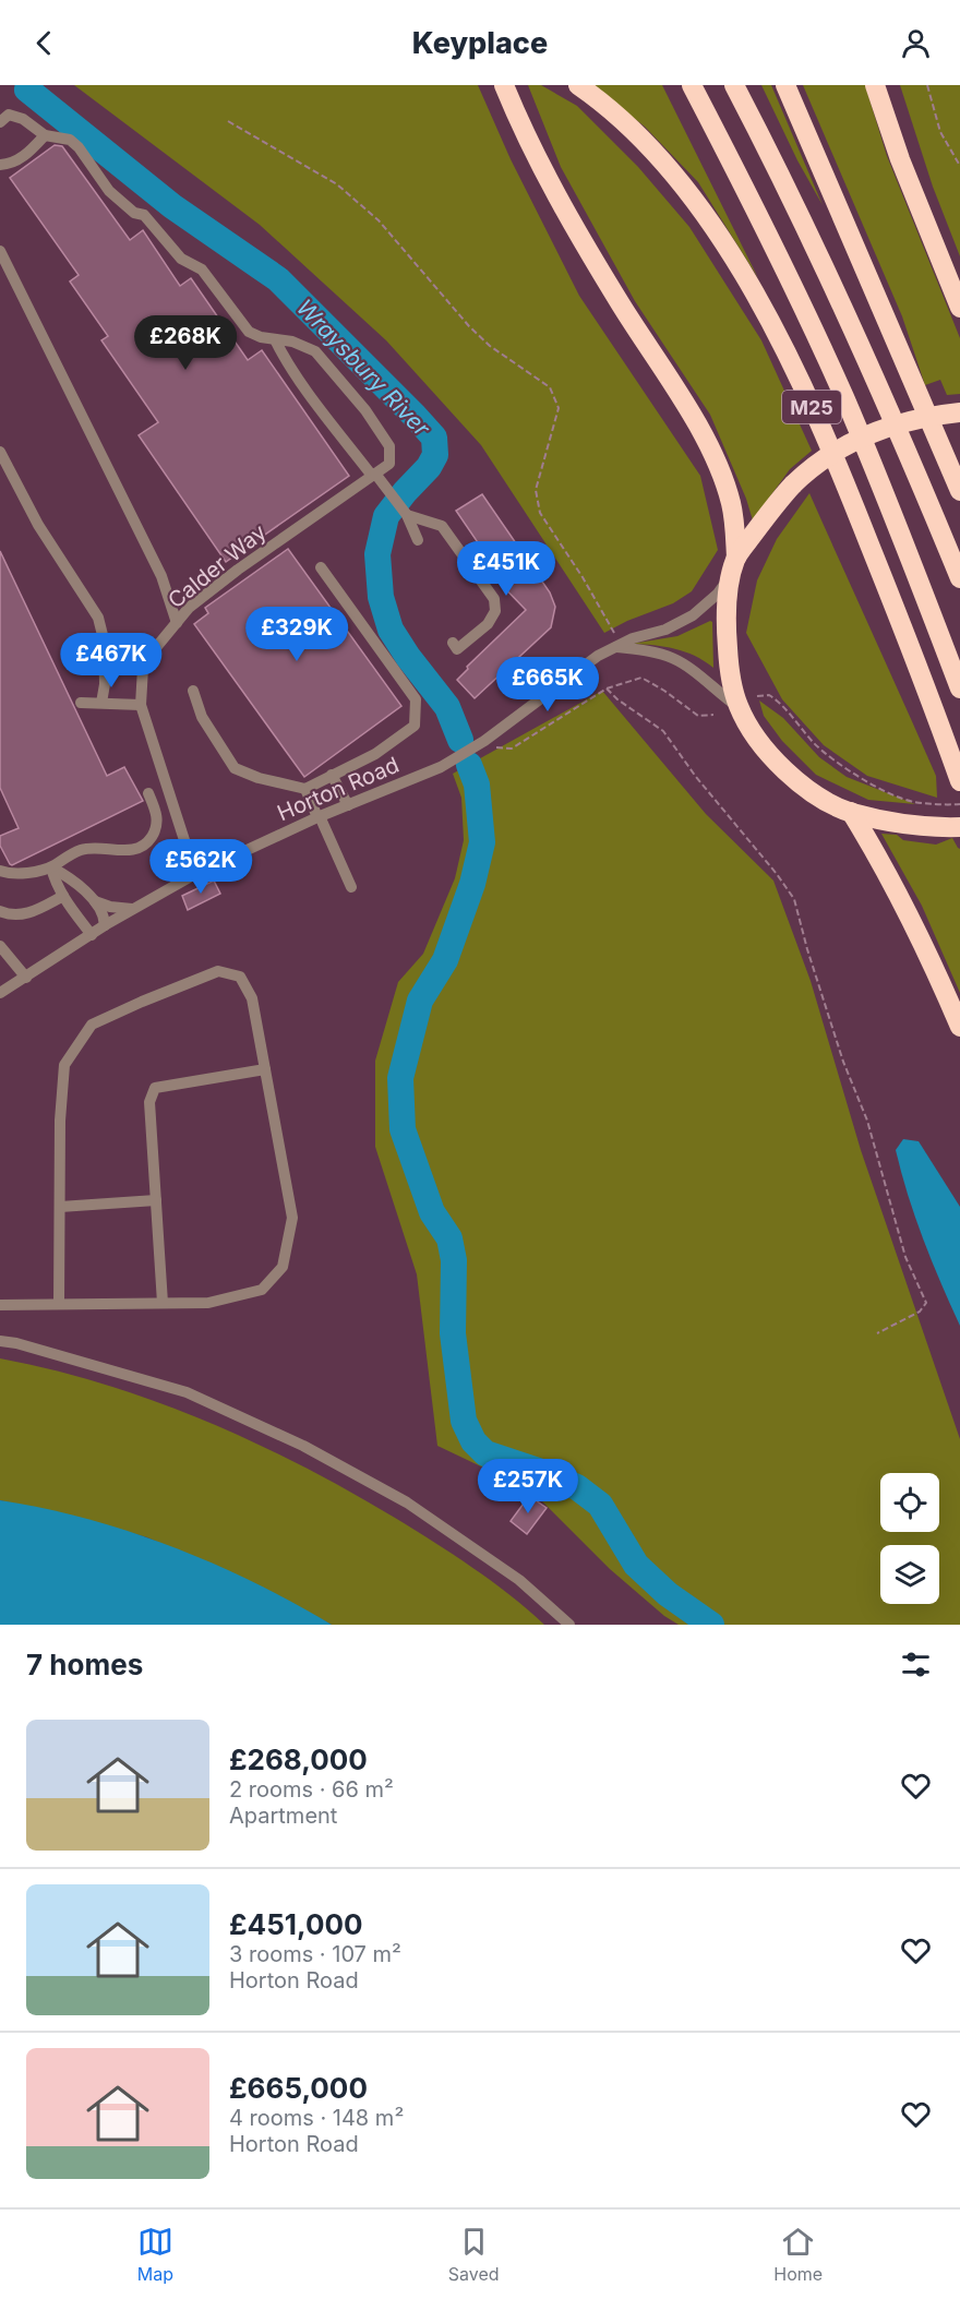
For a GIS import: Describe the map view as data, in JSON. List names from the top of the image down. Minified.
{"streets":{"highway":["M25"],"street":["Calder Way","Horton Road"]},"crossings":[["Calder Way","Horton Road"]],"water":["Wraysbury River"],"page":{"header":"Keyplace","price":["£268K","£451K","£329K","£467K","£665K","£562K","£257K"],"heading":"7 homes","list":[{"name":"£268,000","note":"2 rooms · 66 m² · Apartment"},{"name":"£451,000","note":"3 rooms · 107 m² · Horton Road"},{"name":"£665,000","note":"4 rooms · 148 m² · Horton Road"}],"tabs":["Map","Saved","Home"]}}
